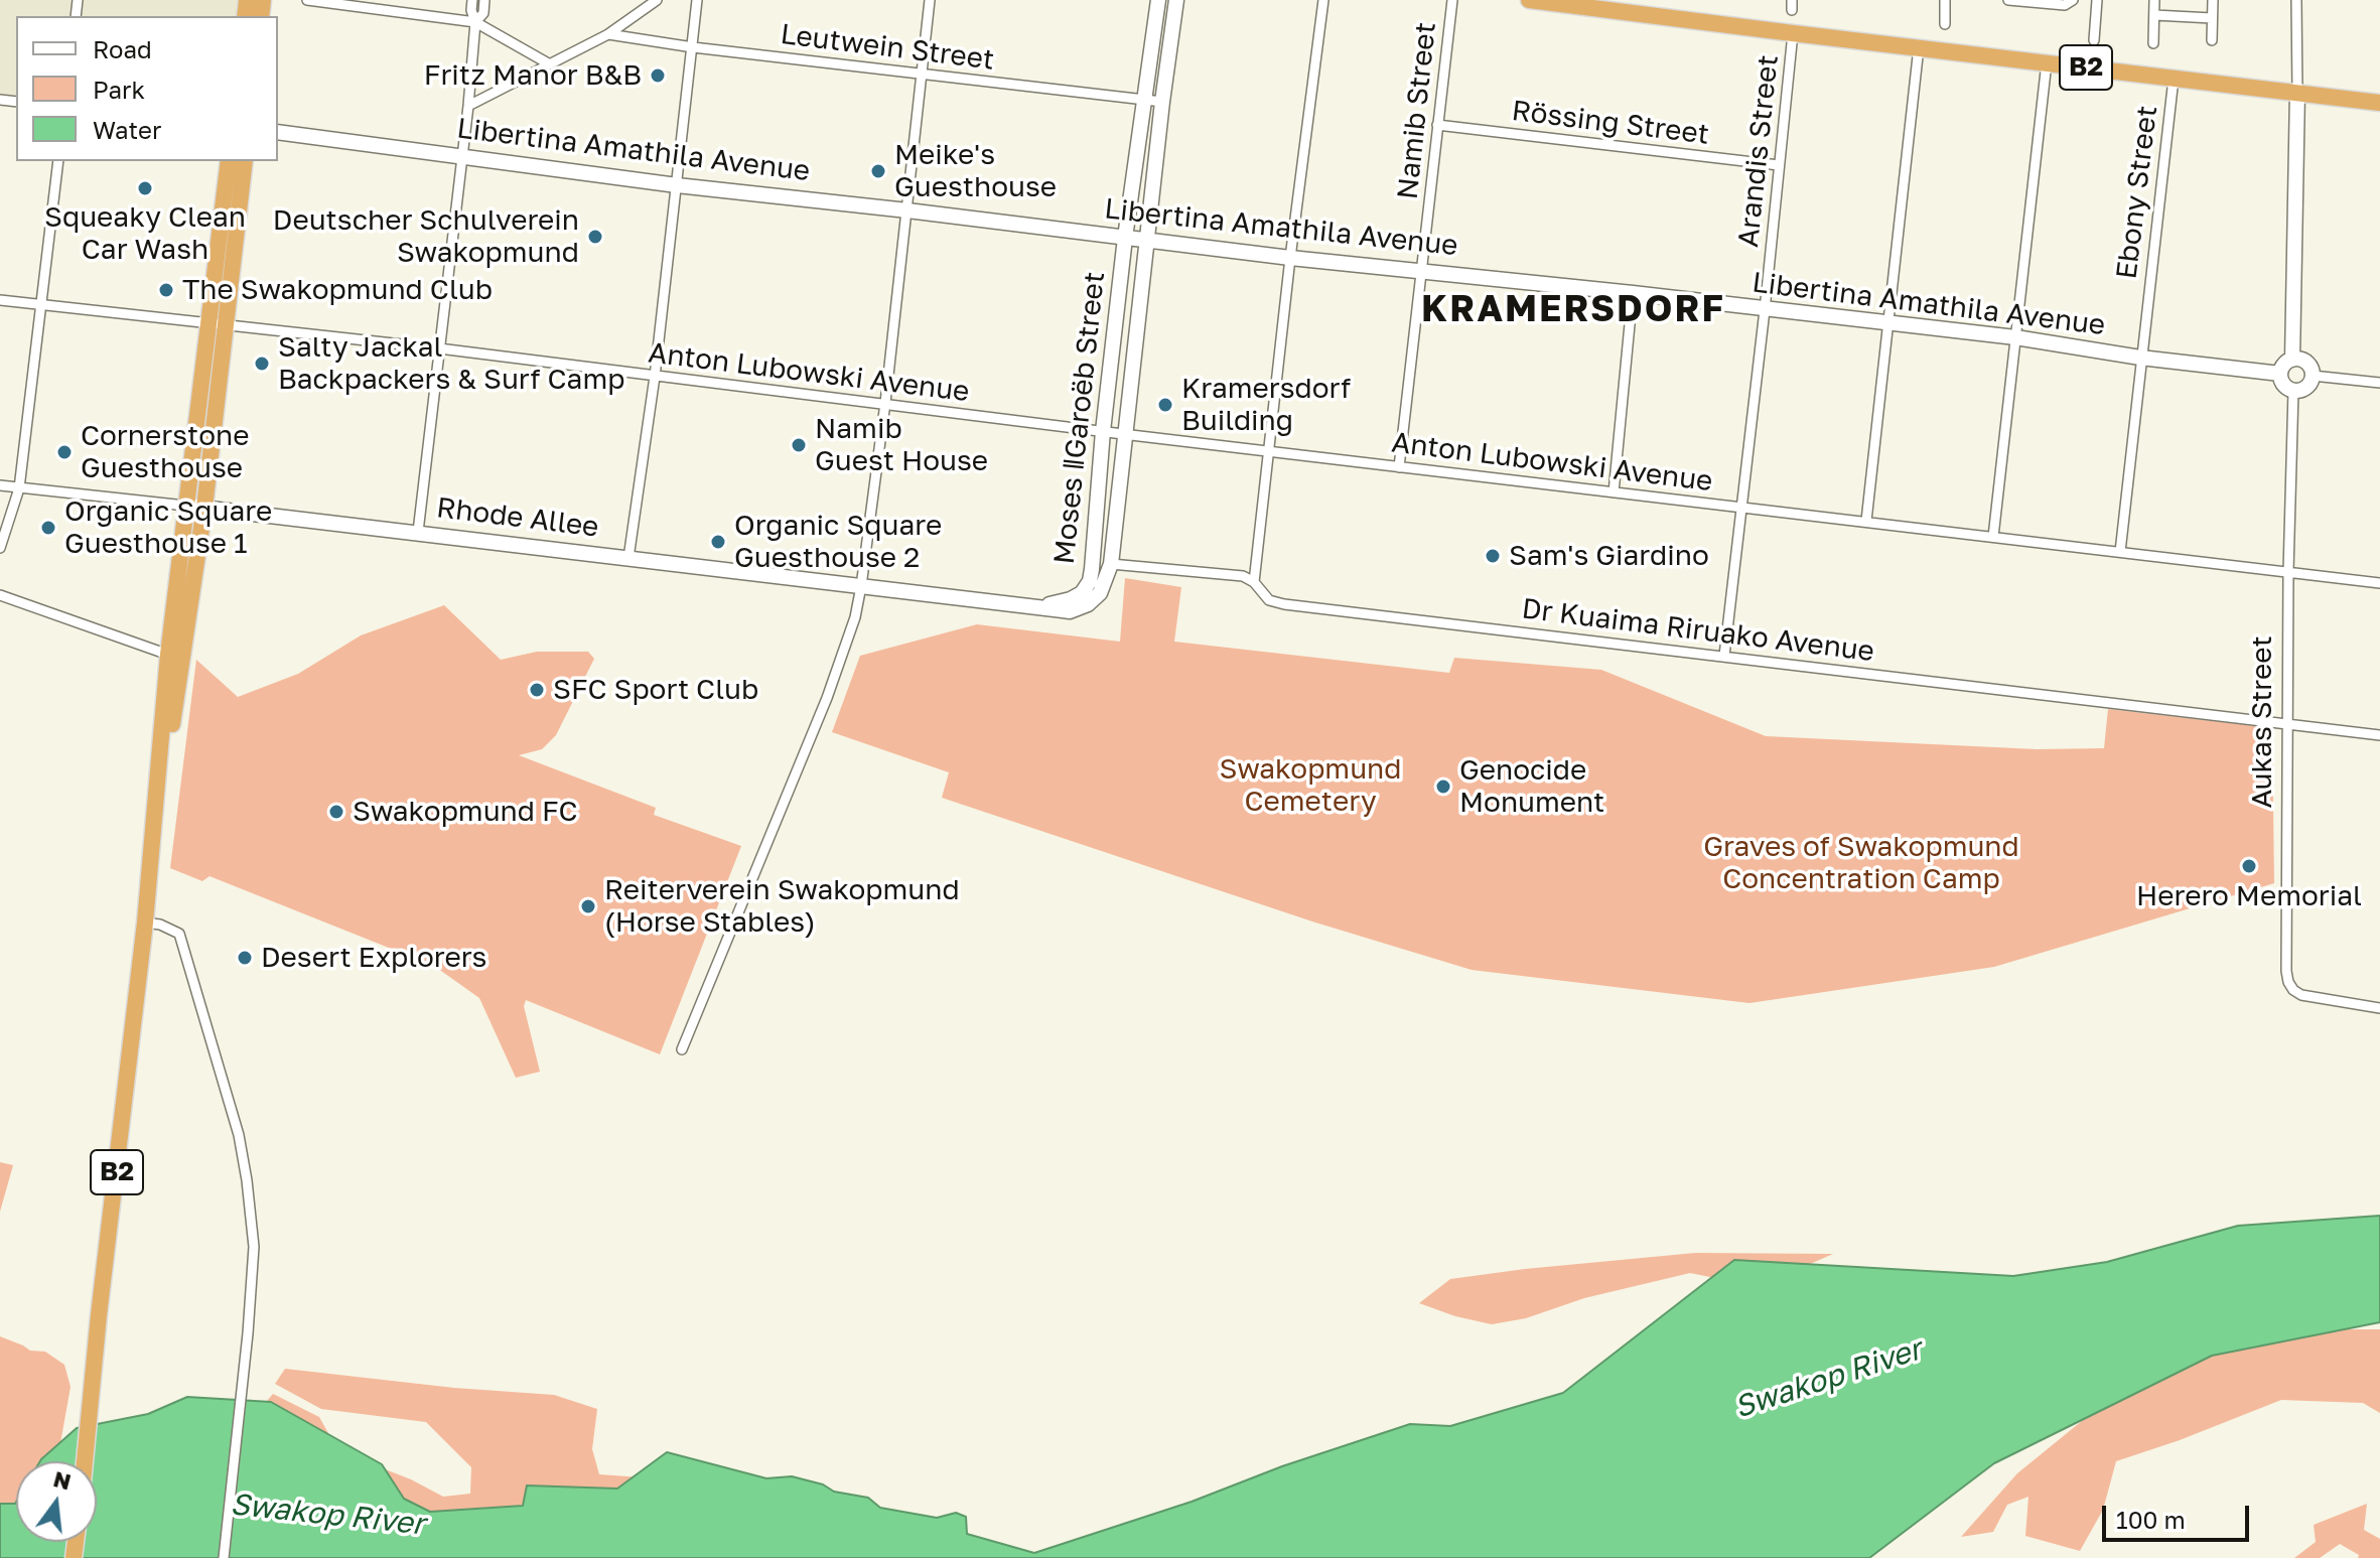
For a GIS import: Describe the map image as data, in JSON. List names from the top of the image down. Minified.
{"streets":{"highway":["B2"],"street":["Leutwein Street","Namib Street","Rössing Street","Libertina Amathila Avenue","Arandis Street","Ebony Street","Anton Lubowski Avenue","Moses ǁGaroëb Street","Rhode Allee","Dr Kuaima Riruako Avenue","Aukas Street"]},"crossings":[["Leutwein Street","Moses ǁGaroëb Street"],["B2","Arandis Street"],["B2","Ebony Street"],["B2","Anton Lubowski Avenue"],["B2","Rhode Allee"],["Namib Street","Rössing Street"],["Namib Street","Libertina Amathila Avenue"],["Namib Street","Anton Lubowski Avenue"],["Rössing Street","Arandis Street"],["Libertina Amathila Avenue","Arandis Street"],["Libertina Amathila Avenue","Ebony Street"],["Libertina Amathila Avenue","Moses ǁGaroëb Street"],["Libertina Amathila Avenue","Aukas Street"],["Arandis Street","Anton Lubowski Avenue"],["Arandis Street","Dr Kuaima Riruako Avenue"],["Ebony Street","Anton Lubowski Avenue"],["Anton Lubowski Avenue","Moses ǁGaroëb Street"],["Anton Lubowski Avenue","Aukas Street"],["Moses ǁGaroëb Street","Rhode Allee"],["Moses ǁGaroëb Street","Dr Kuaima Riruako Avenue"],["Dr Kuaima Riruako Avenue","Aukas Street"]],"districts":["KRAMERSDORF"],"water":["Swakop River"],"parks":["Swakopmund Cemetery","Graves of Swakopmund Concentration Camp"],"places":["Fritz Manor B&B","Meike's Guesthouse","Squeaky Clean Car Wash","Deutscher Schulverein Swakopmund","The Swakopmund Club","Salty Jackal Backpackers & Surf Camp","Kramersdorf Building","Namib Guest House","Cornerstone Guesthouse","Organic Square Guesthouse 1","Organic Square Guesthouse 2","Sam's Giardino","SFC Sport Club","Genocide Monument","Swakopmund FC","Herero Memorial","Reiterverein Swakopmund (Horse Stables)","Desert Explorers"],"legend":["Road","Park","Water"],"scale_bar":"100 m","north":"top"}
